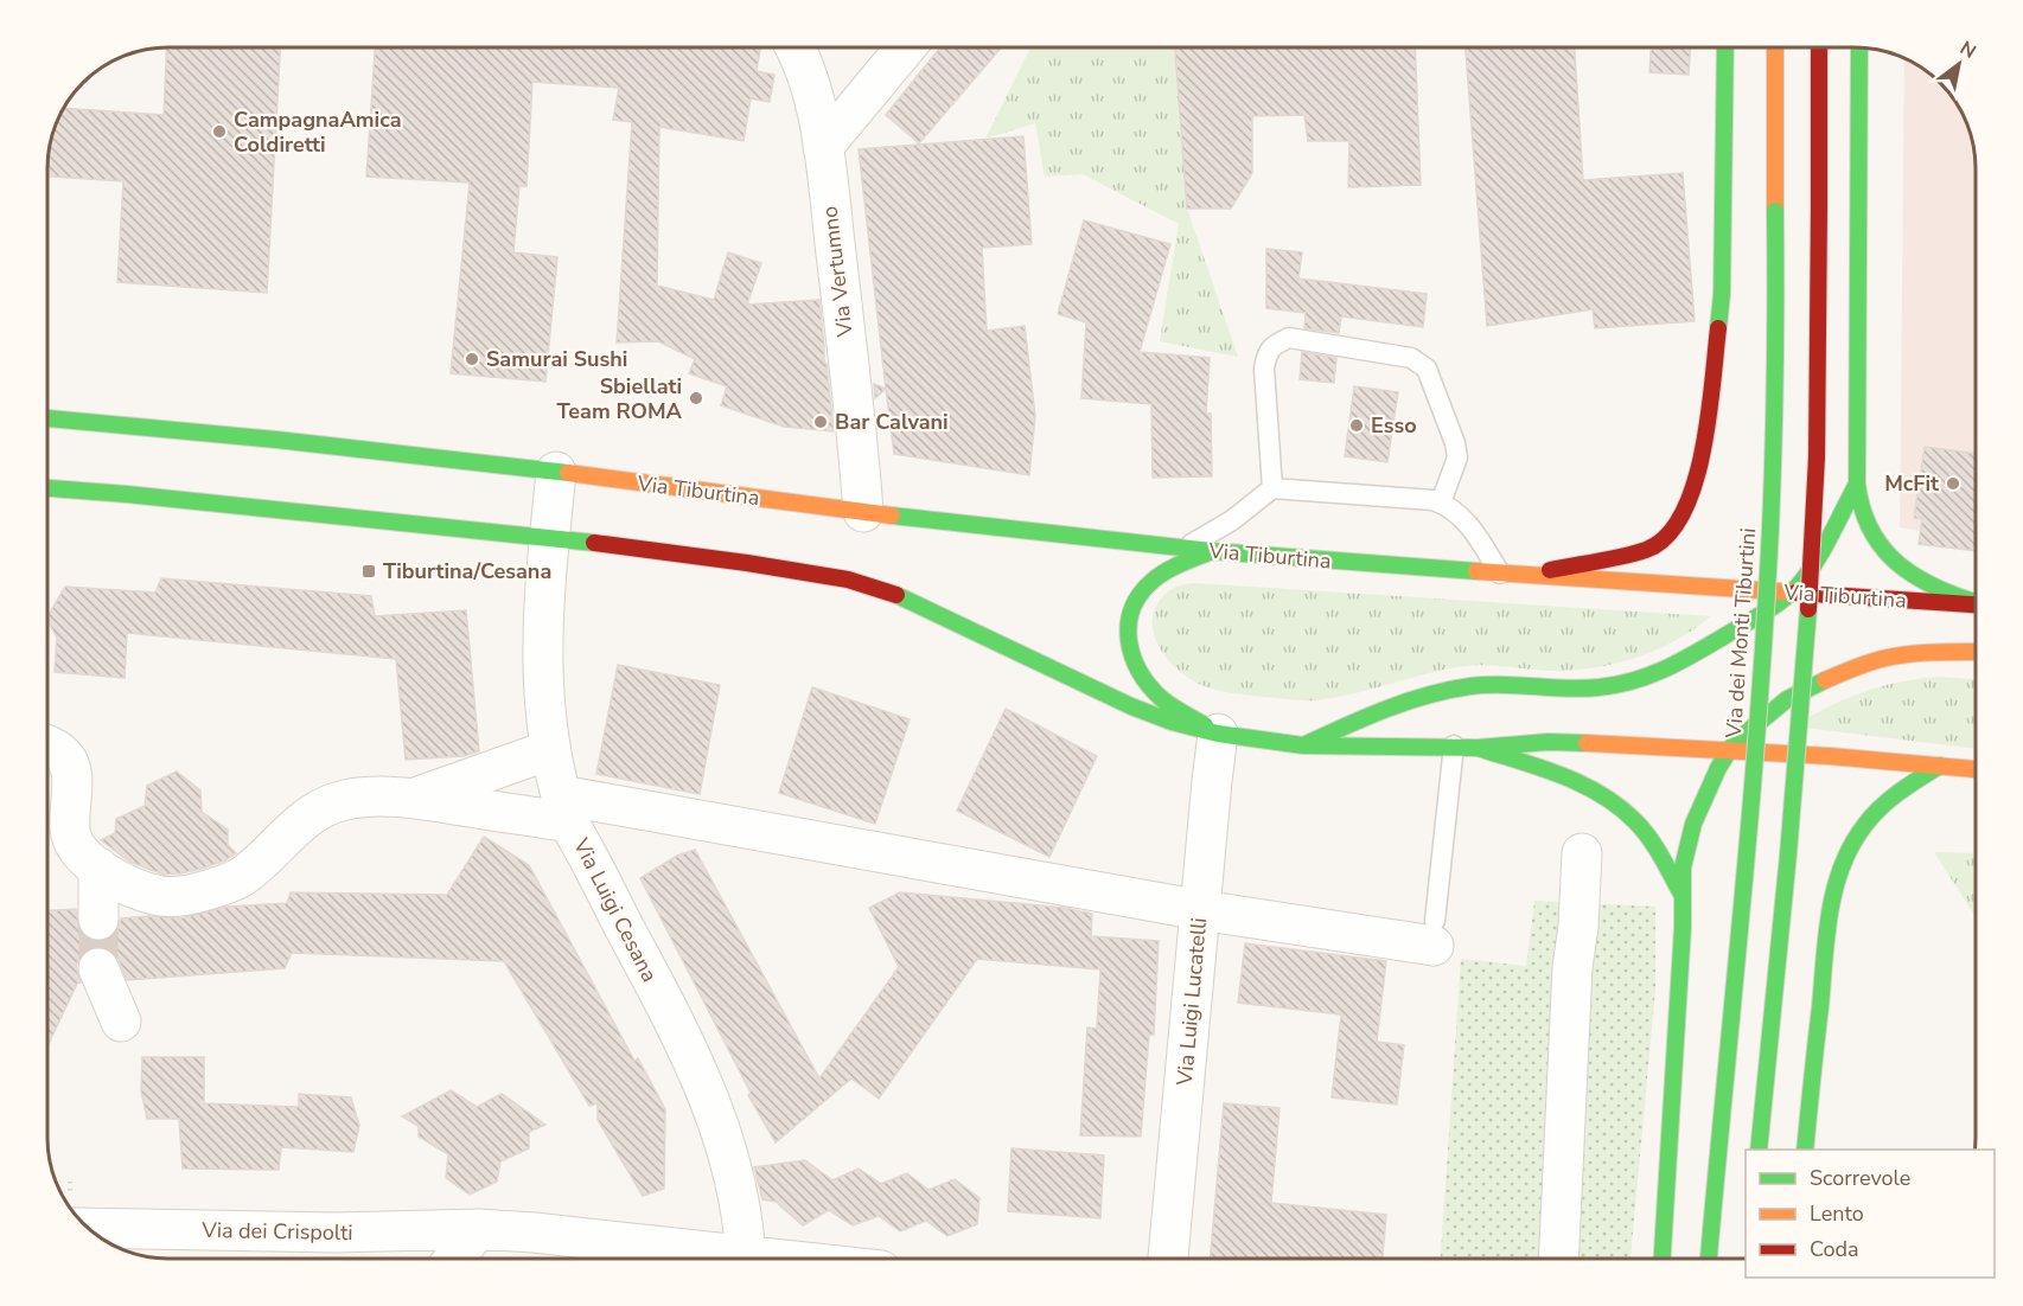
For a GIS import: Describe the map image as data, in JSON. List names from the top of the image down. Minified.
{"streets":{"main road":["Via Tiburtina","Via dei Monti Tiburtini"],"street":["Via Vertumno","Via Luigi Cesana","Via Luigi Lucatelli","Via dei Crispolti"]},"crossings":[["Via Vertumno","Via Tiburtina"]],"places":{"other":["CampagnaAmica Coldiretti","Samurai Sushi","Sbiellati Team ROMA","Bar Calvani","Esso","McFit"],"transit":["Tiburtina/Cesana"]},"legend":["Scorrevole","Lento","Coda"],"north":"top right"}
